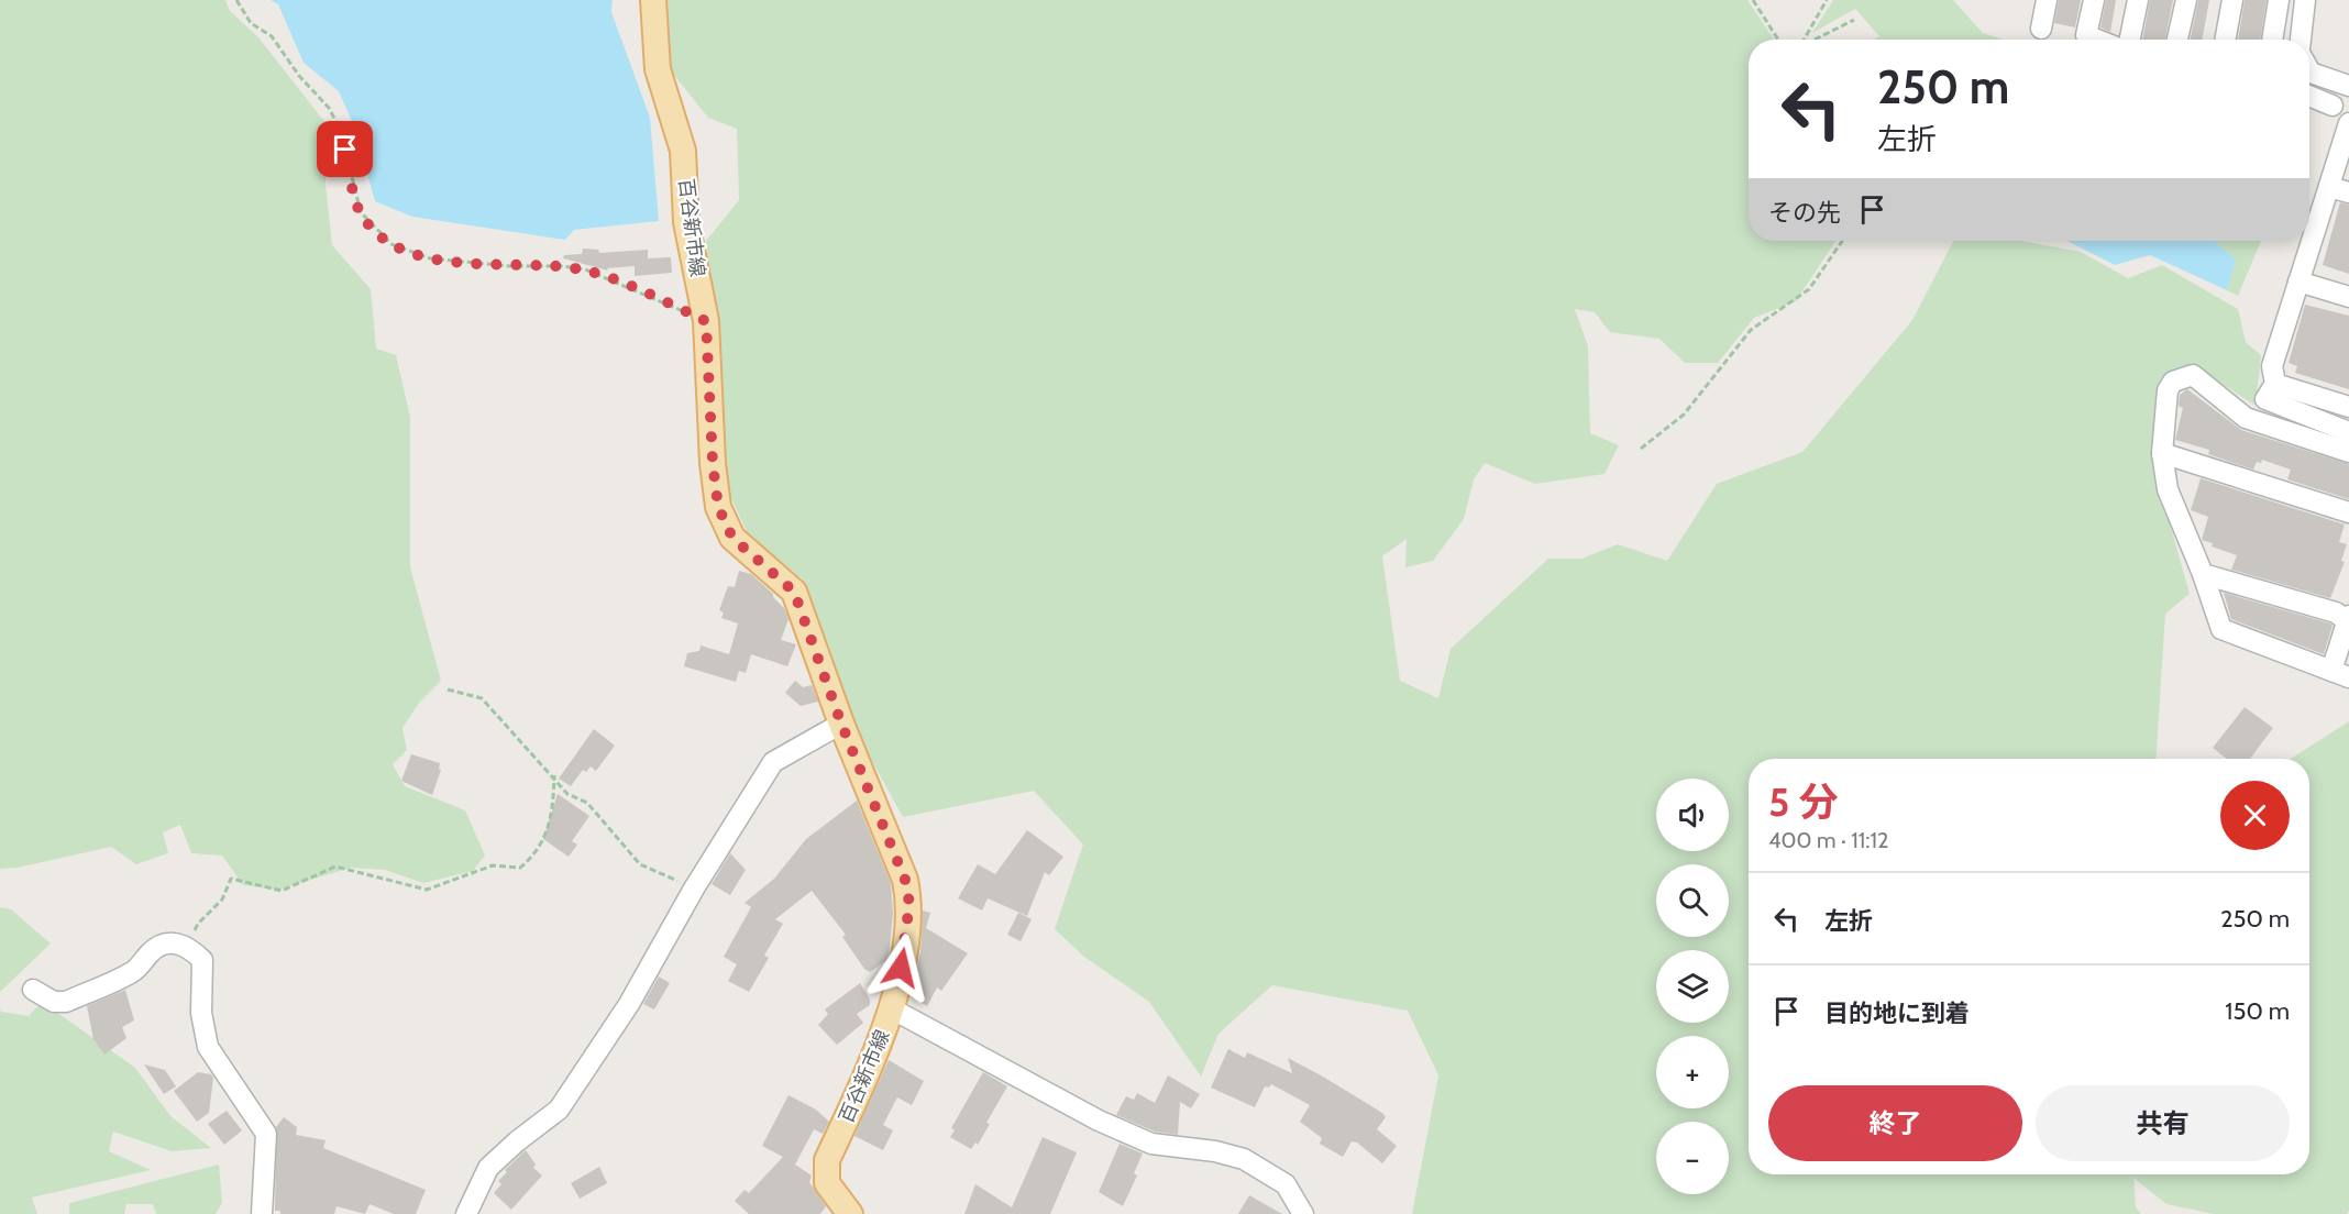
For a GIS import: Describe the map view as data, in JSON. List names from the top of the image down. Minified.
{"streets":{"main road":["百谷新市線"]},"page":{"turn":["250 m","左折"],"then":"その先","heading":["5 分","400 m · 11:12"],"map_buttons":["+","−"],"list":[{"name":"左折","value":"250 m"},{"name":"目的地に到着","value":"150 m"}],"buttons":["終了","共有"]}}
